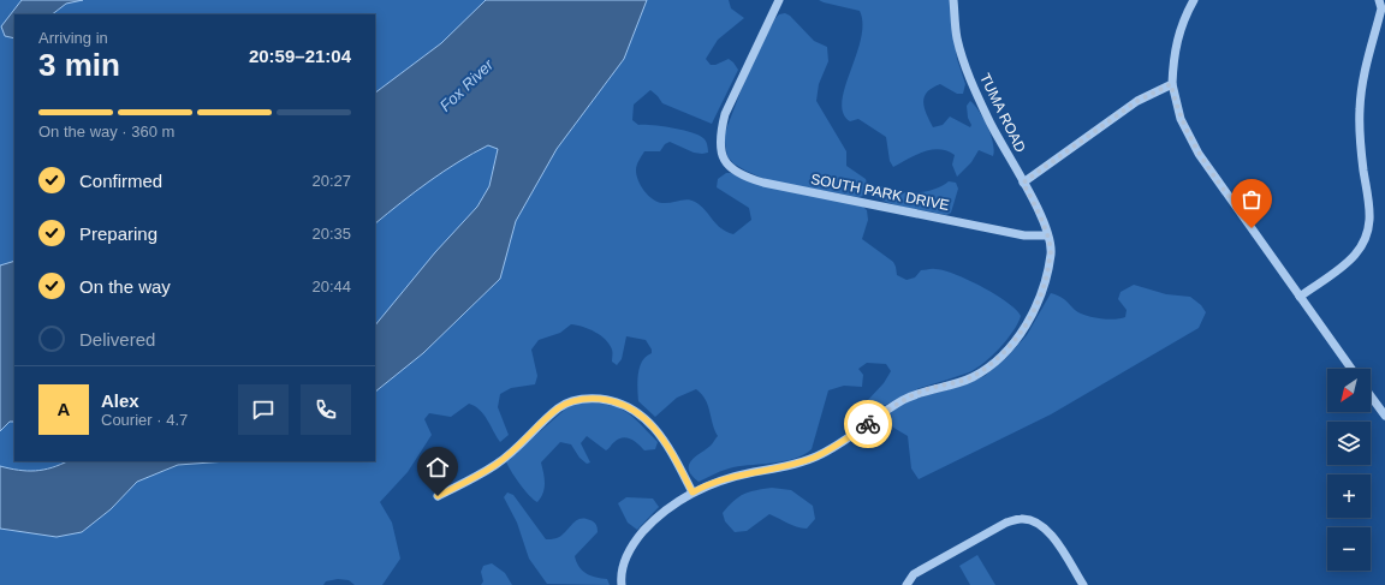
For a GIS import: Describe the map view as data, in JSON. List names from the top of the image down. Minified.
{"streets":{"street":["TUMA ROAD","SOUTH PARK DRIVE"]},"crossings":[["TUMA ROAD","SOUTH PARK DRIVE"]],"water":["Fox River"],"north":"bottom left","page":{"heading":["3 min","Arriving in","20:59–21:04"],"panel":["Alex","Courier · 4.7"],"bar":"On the way · 360 m","list":[["Confirmed","20:27"],["Preparing","20:35"],["On the way","20:44"],"Delivered"],"map_buttons":["+","−"],"round":"A"}}
